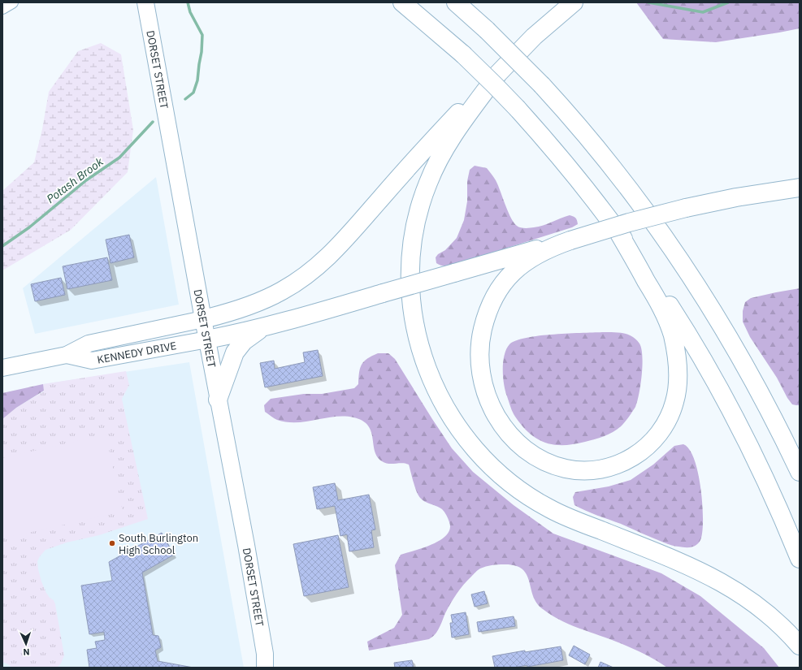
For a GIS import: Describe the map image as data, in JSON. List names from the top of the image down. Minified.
{"streets":{"main road":["DORSET STREET","KENNEDY DRIVE"]},"crossings":[["DORSET STREET","KENNEDY DRIVE"]],"water":["Potash Brook"],"places":["South Burlington High School"],"north":"bottom"}
